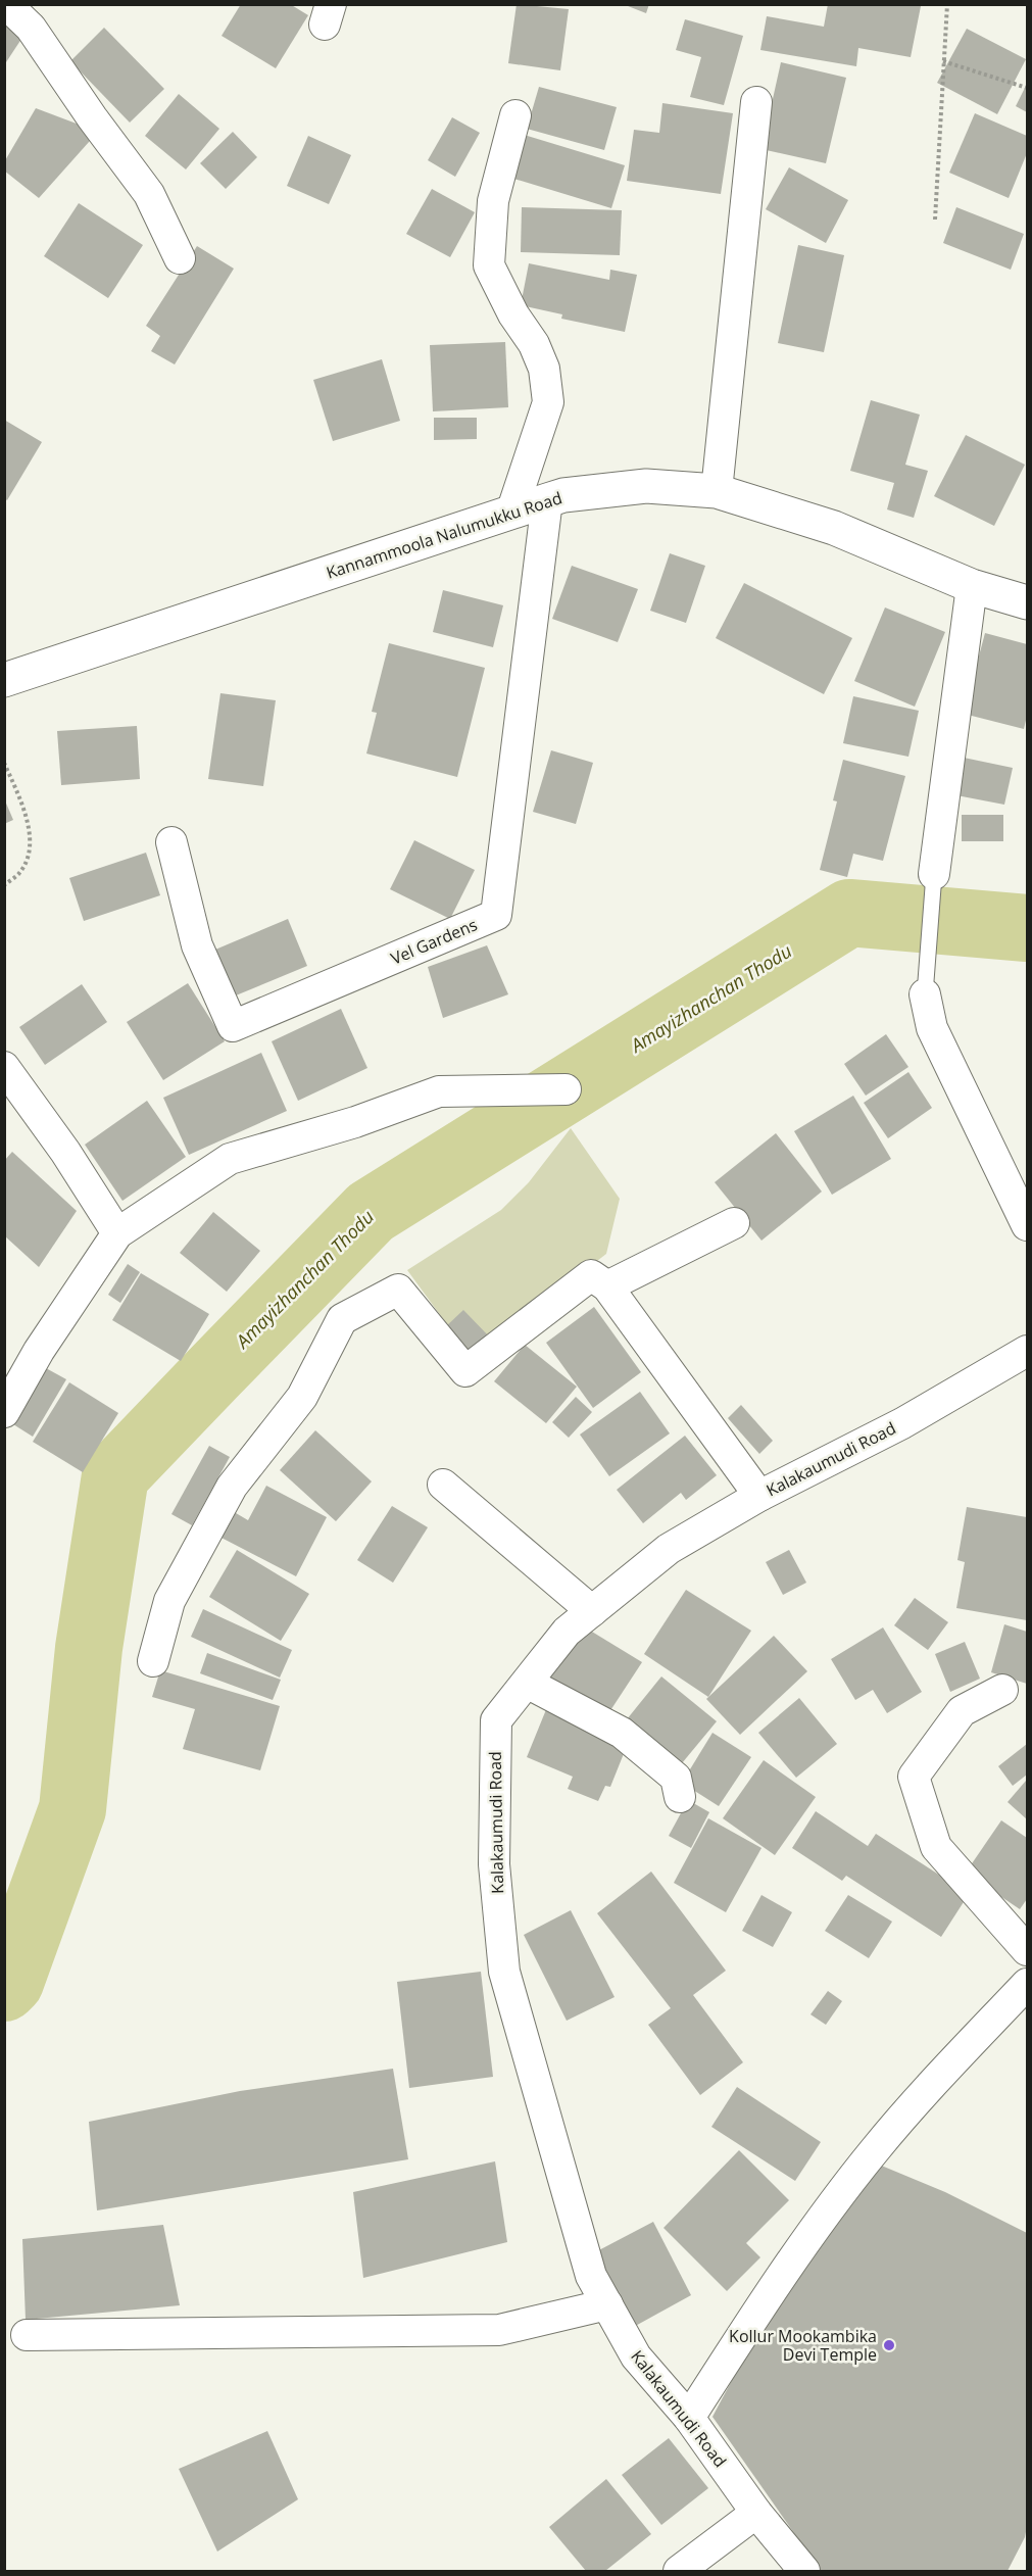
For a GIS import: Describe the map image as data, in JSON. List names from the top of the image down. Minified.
{"streets":{"main road":["Kannammoola Nalumukku Road"],"street":["Vel Gardens","Kalakaumudi Road"]},"crossings":[["Kannammoola Nalumukku Road","Vel Gardens"]],"water":["Amayizhanchan Thodu"],"places":["Kollur Mookambika Devi Temple"]}
